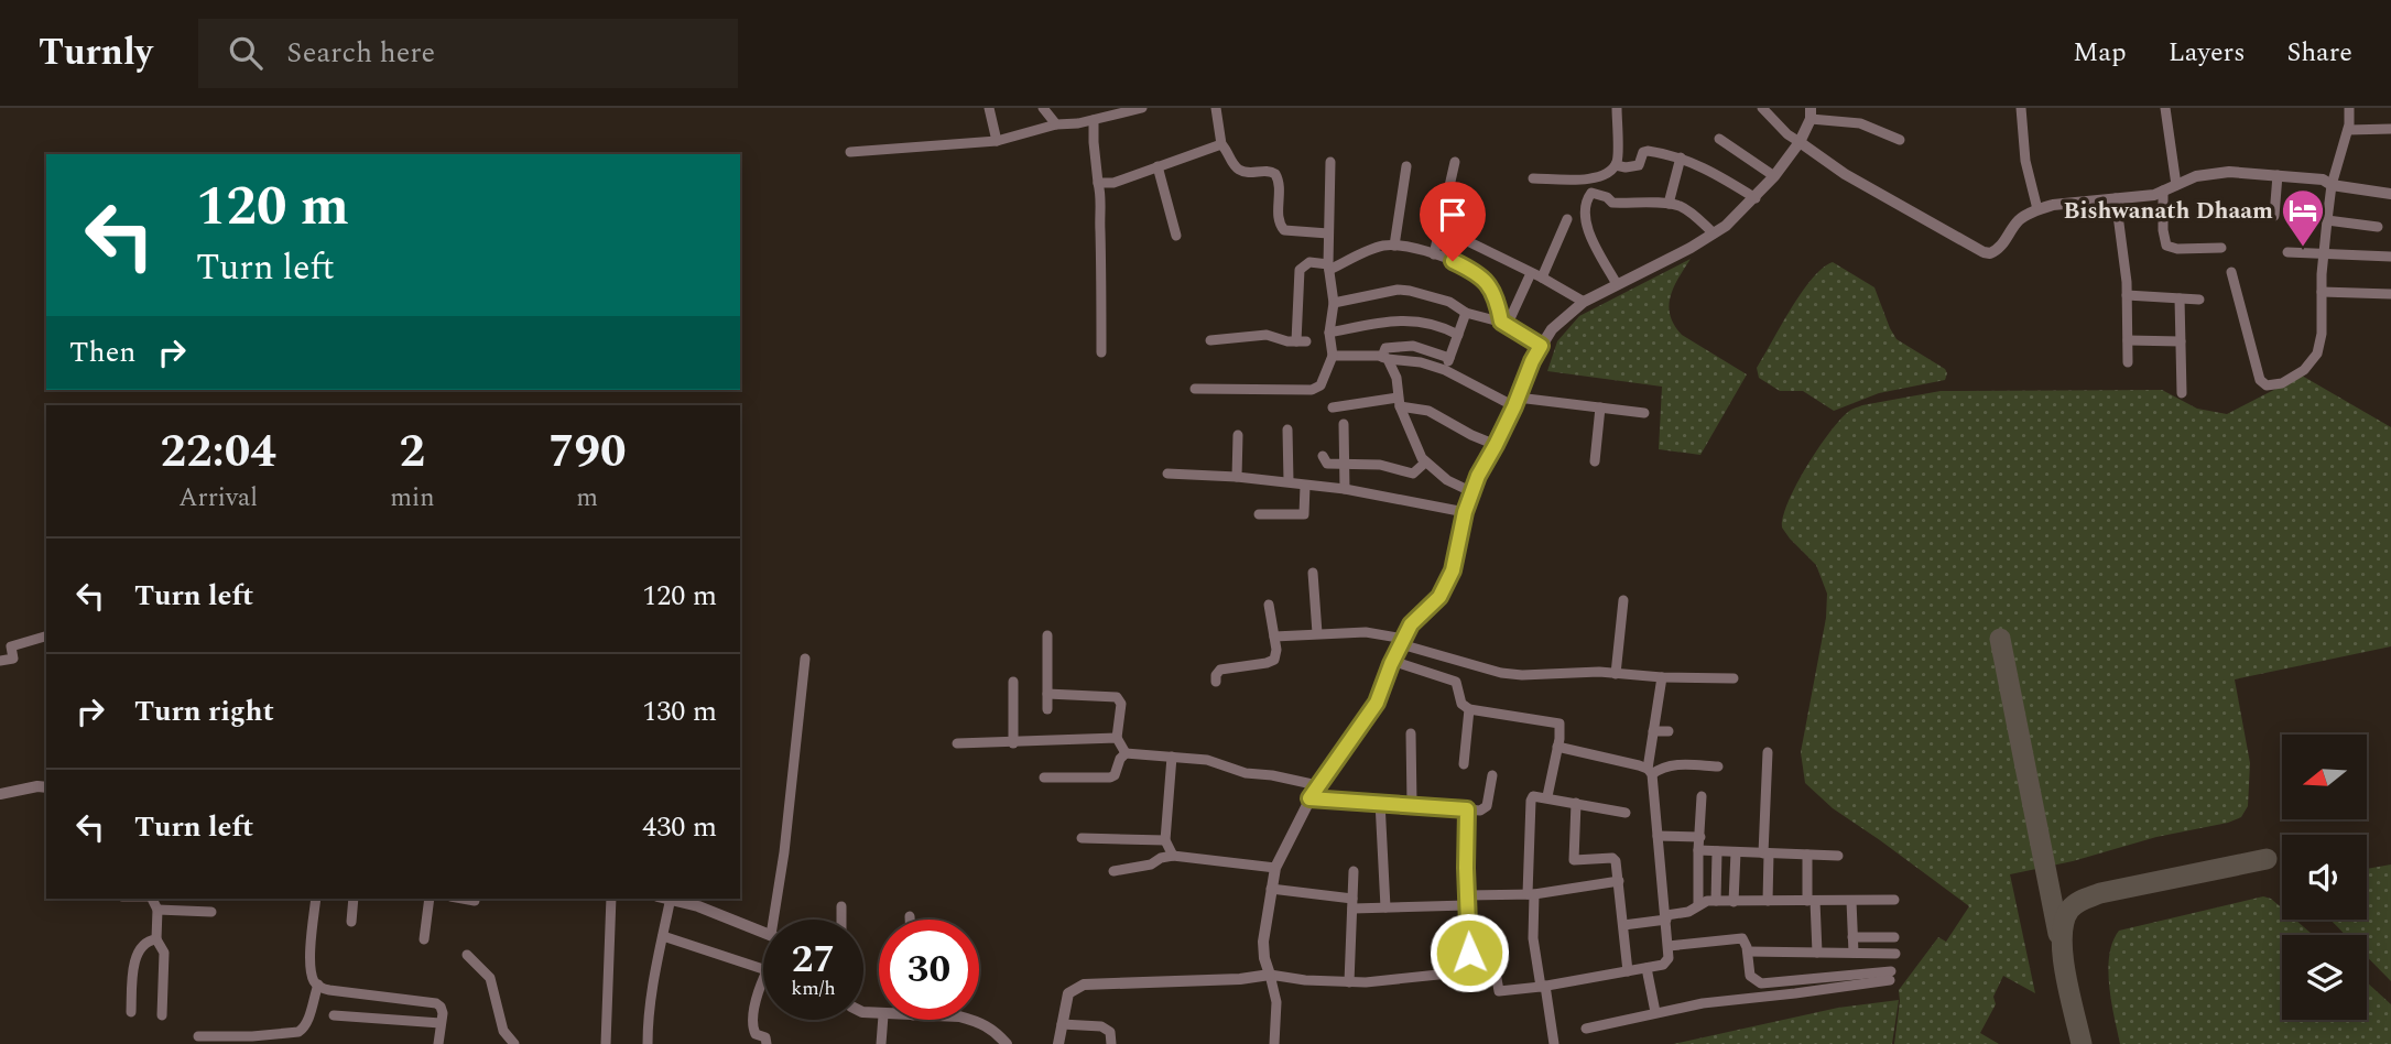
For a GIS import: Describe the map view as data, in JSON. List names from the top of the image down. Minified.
{"places":{"hotel":["Bishwanath Dhaam"]},"north":"left","page":{"header":"Turnly","search":"Search here","nav":["Map","Layers","Share"],"turn":["120 m","Turn left"],"then":"Then","eta":["22:04","Arrival","2","min","790","m"],"list":[{"name":"Turn left","value":"120 m"},{"name":"Turn right","value":"130 m"},{"name":"Turn left","value":"430 m"}],"speed":"27 km/h","limit":"30"}}
